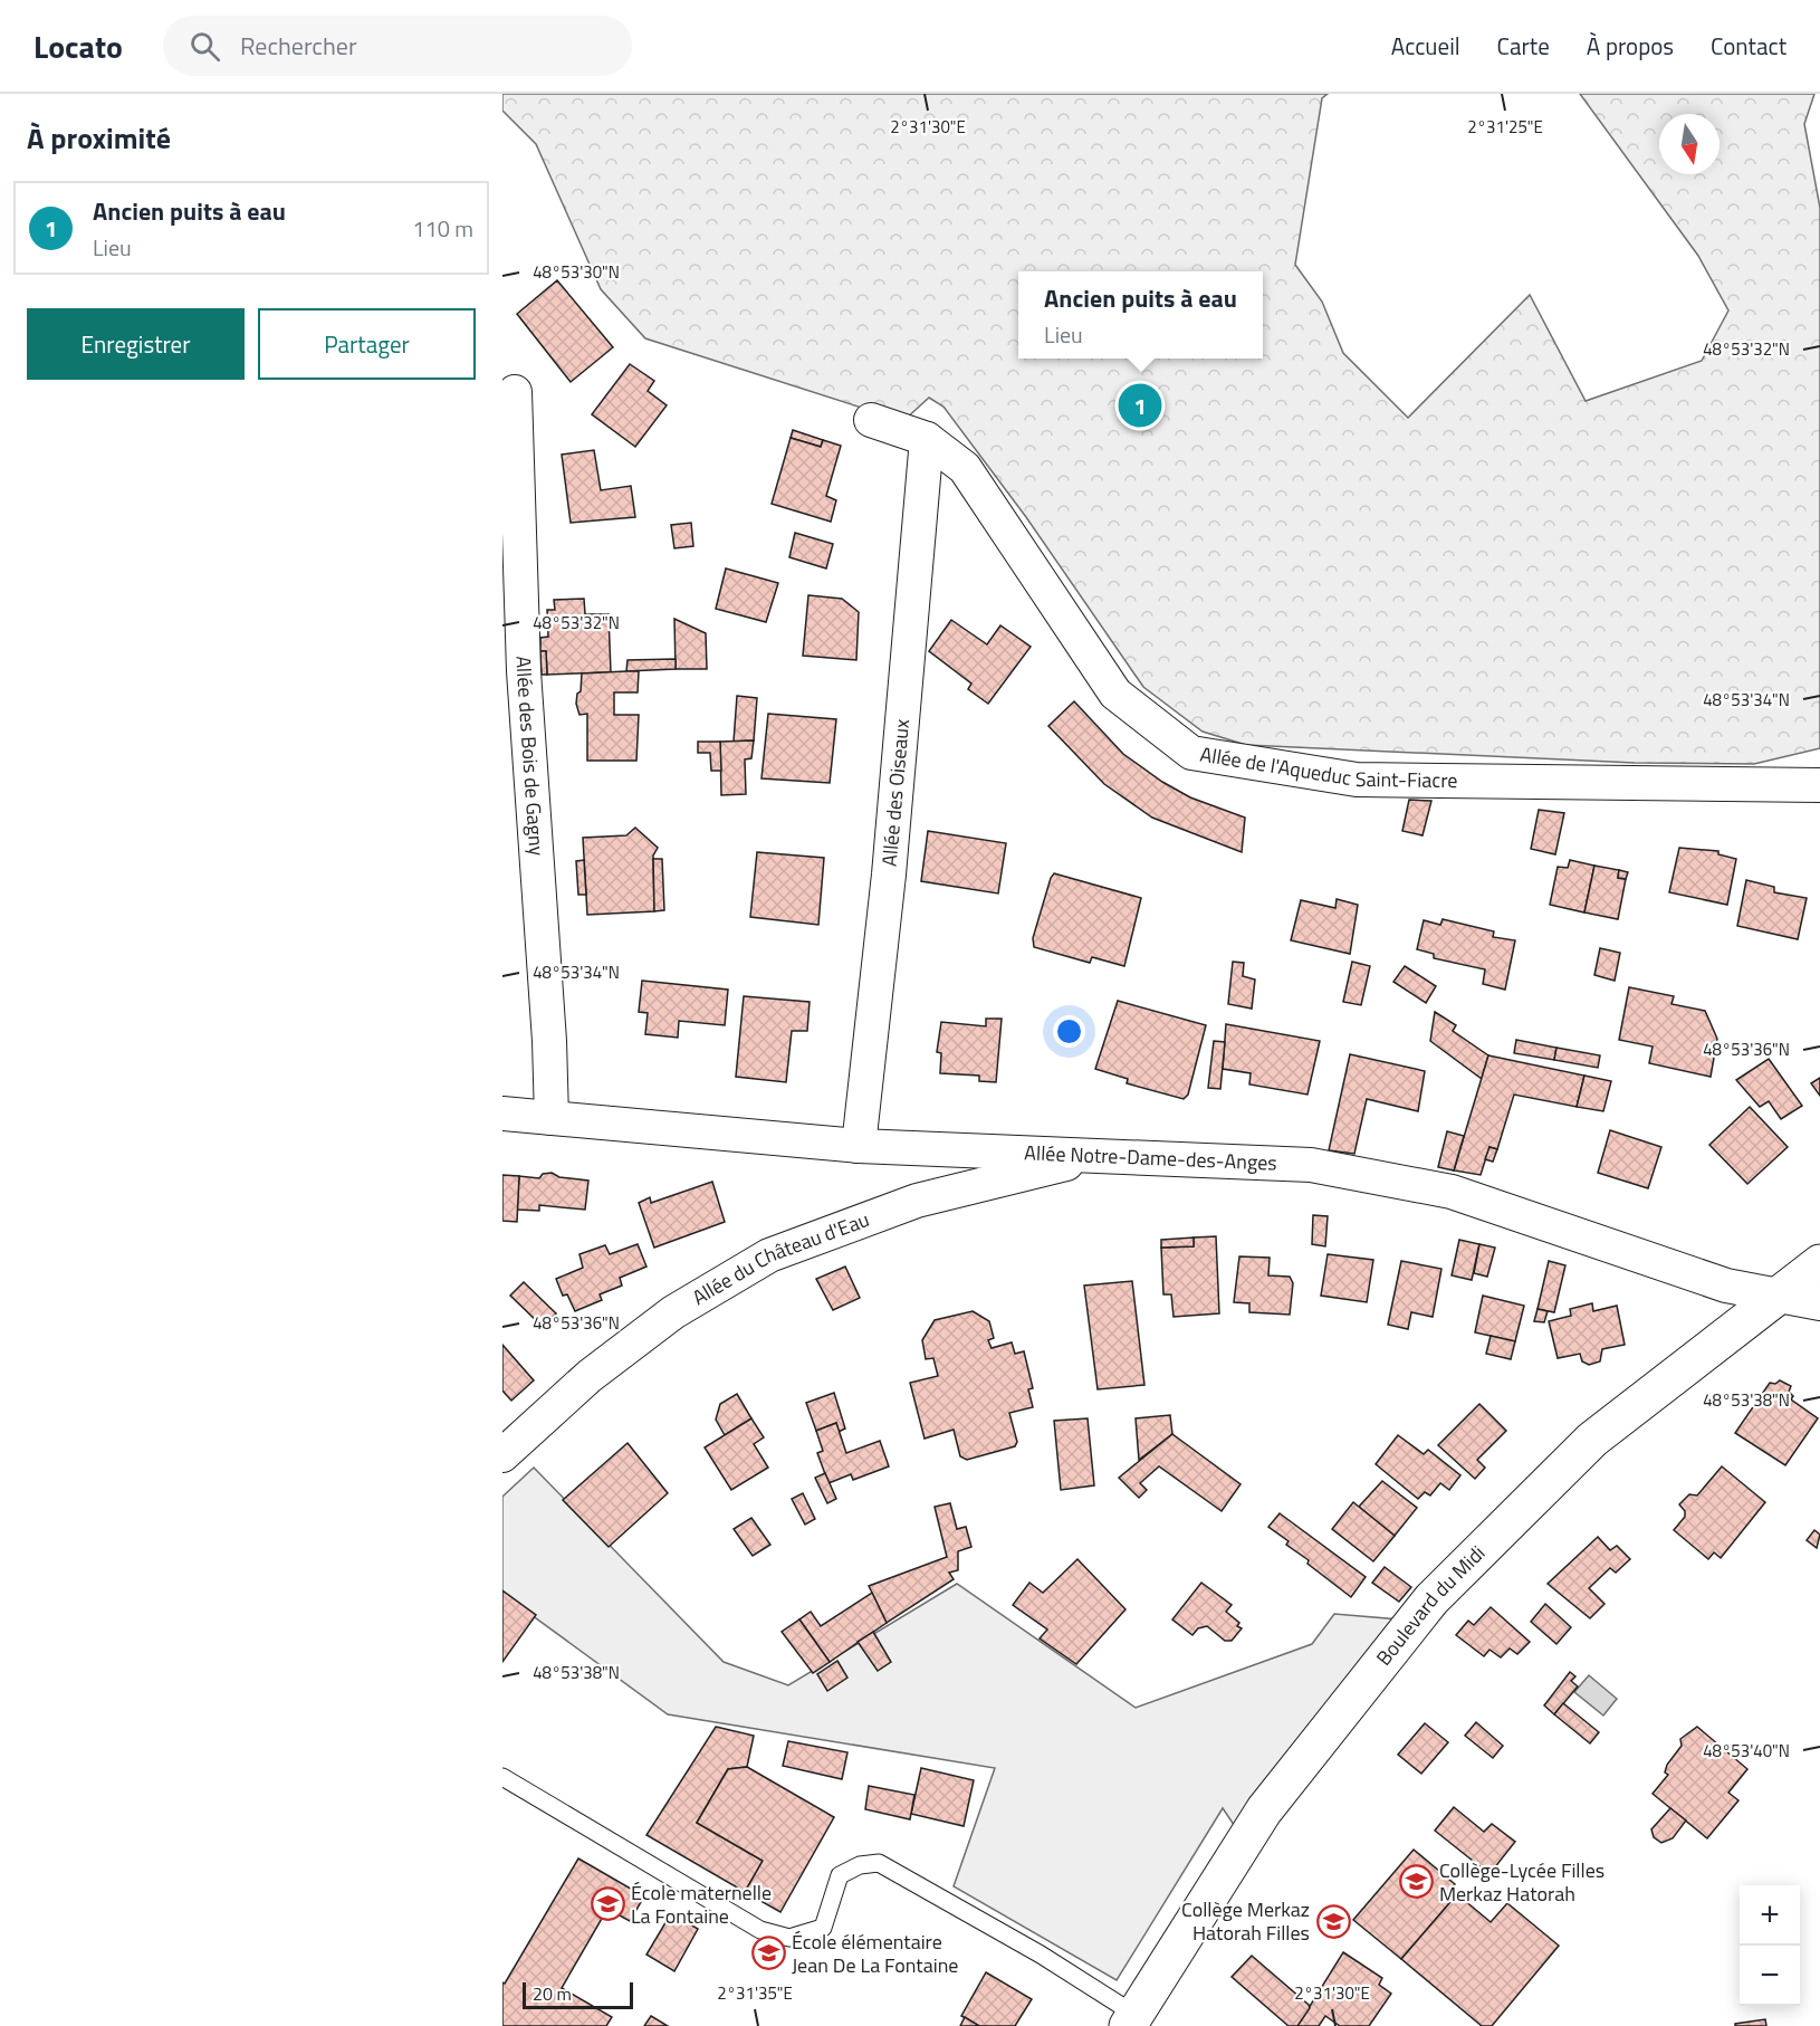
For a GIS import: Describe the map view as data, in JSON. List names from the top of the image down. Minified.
{"streets":{"street":["Allée des Bois de Gagny","Allée de l'Aqueduc Saint-Fiacre","Allée des Oiseaux","Allée Notre-Dame-des-Anges","Allée du Château d'Eau","Boulevard du Midi"]},"crossings":[["Allée des Bois de Gagny","Allée Notre-Dame-des-Anges"],["Allée de l'Aqueduc Saint-Fiacre","Allée des Oiseaux"],["Allée des Oiseaux","Allée Notre-Dame-des-Anges"],["Allée Notre-Dame-des-Anges","Allée du Château d'Eau"],["Allée Notre-Dame-des-Anges","Boulevard du Midi"]],"places":{"school or university":["Collège-Lycée Filles Merkaz Hatorah","École maternelle La Fontaine","Collège Merkaz Hatorah Filles","École élémentaire Jean De La Fontaine"]},"scale_bar":"20 m","north":"bottom","page":{"header":"Locato","search":"Rechercher","nav":["Accueil","Carte","À propos","Contact"],"heading":"À proximité","list":[{"mark":"1","name":"Ancien puits à eau","note":"Lieu","value":"110 m"}],"popup":["Ancien puits à eau","Lieu"],"buttons":["Enregistrer","Partager"],"pins":"1","map_buttons":["+","−"],"scale":"20 m"},"coordinates":["2°31'30\"E","2°31'25\"E","48°53'30\"N","48°53'32\"N","48°53'34\"N","48°53'36\"N","48°53'38\"N","48°53'40\"N","2°31'35\"E"]}
